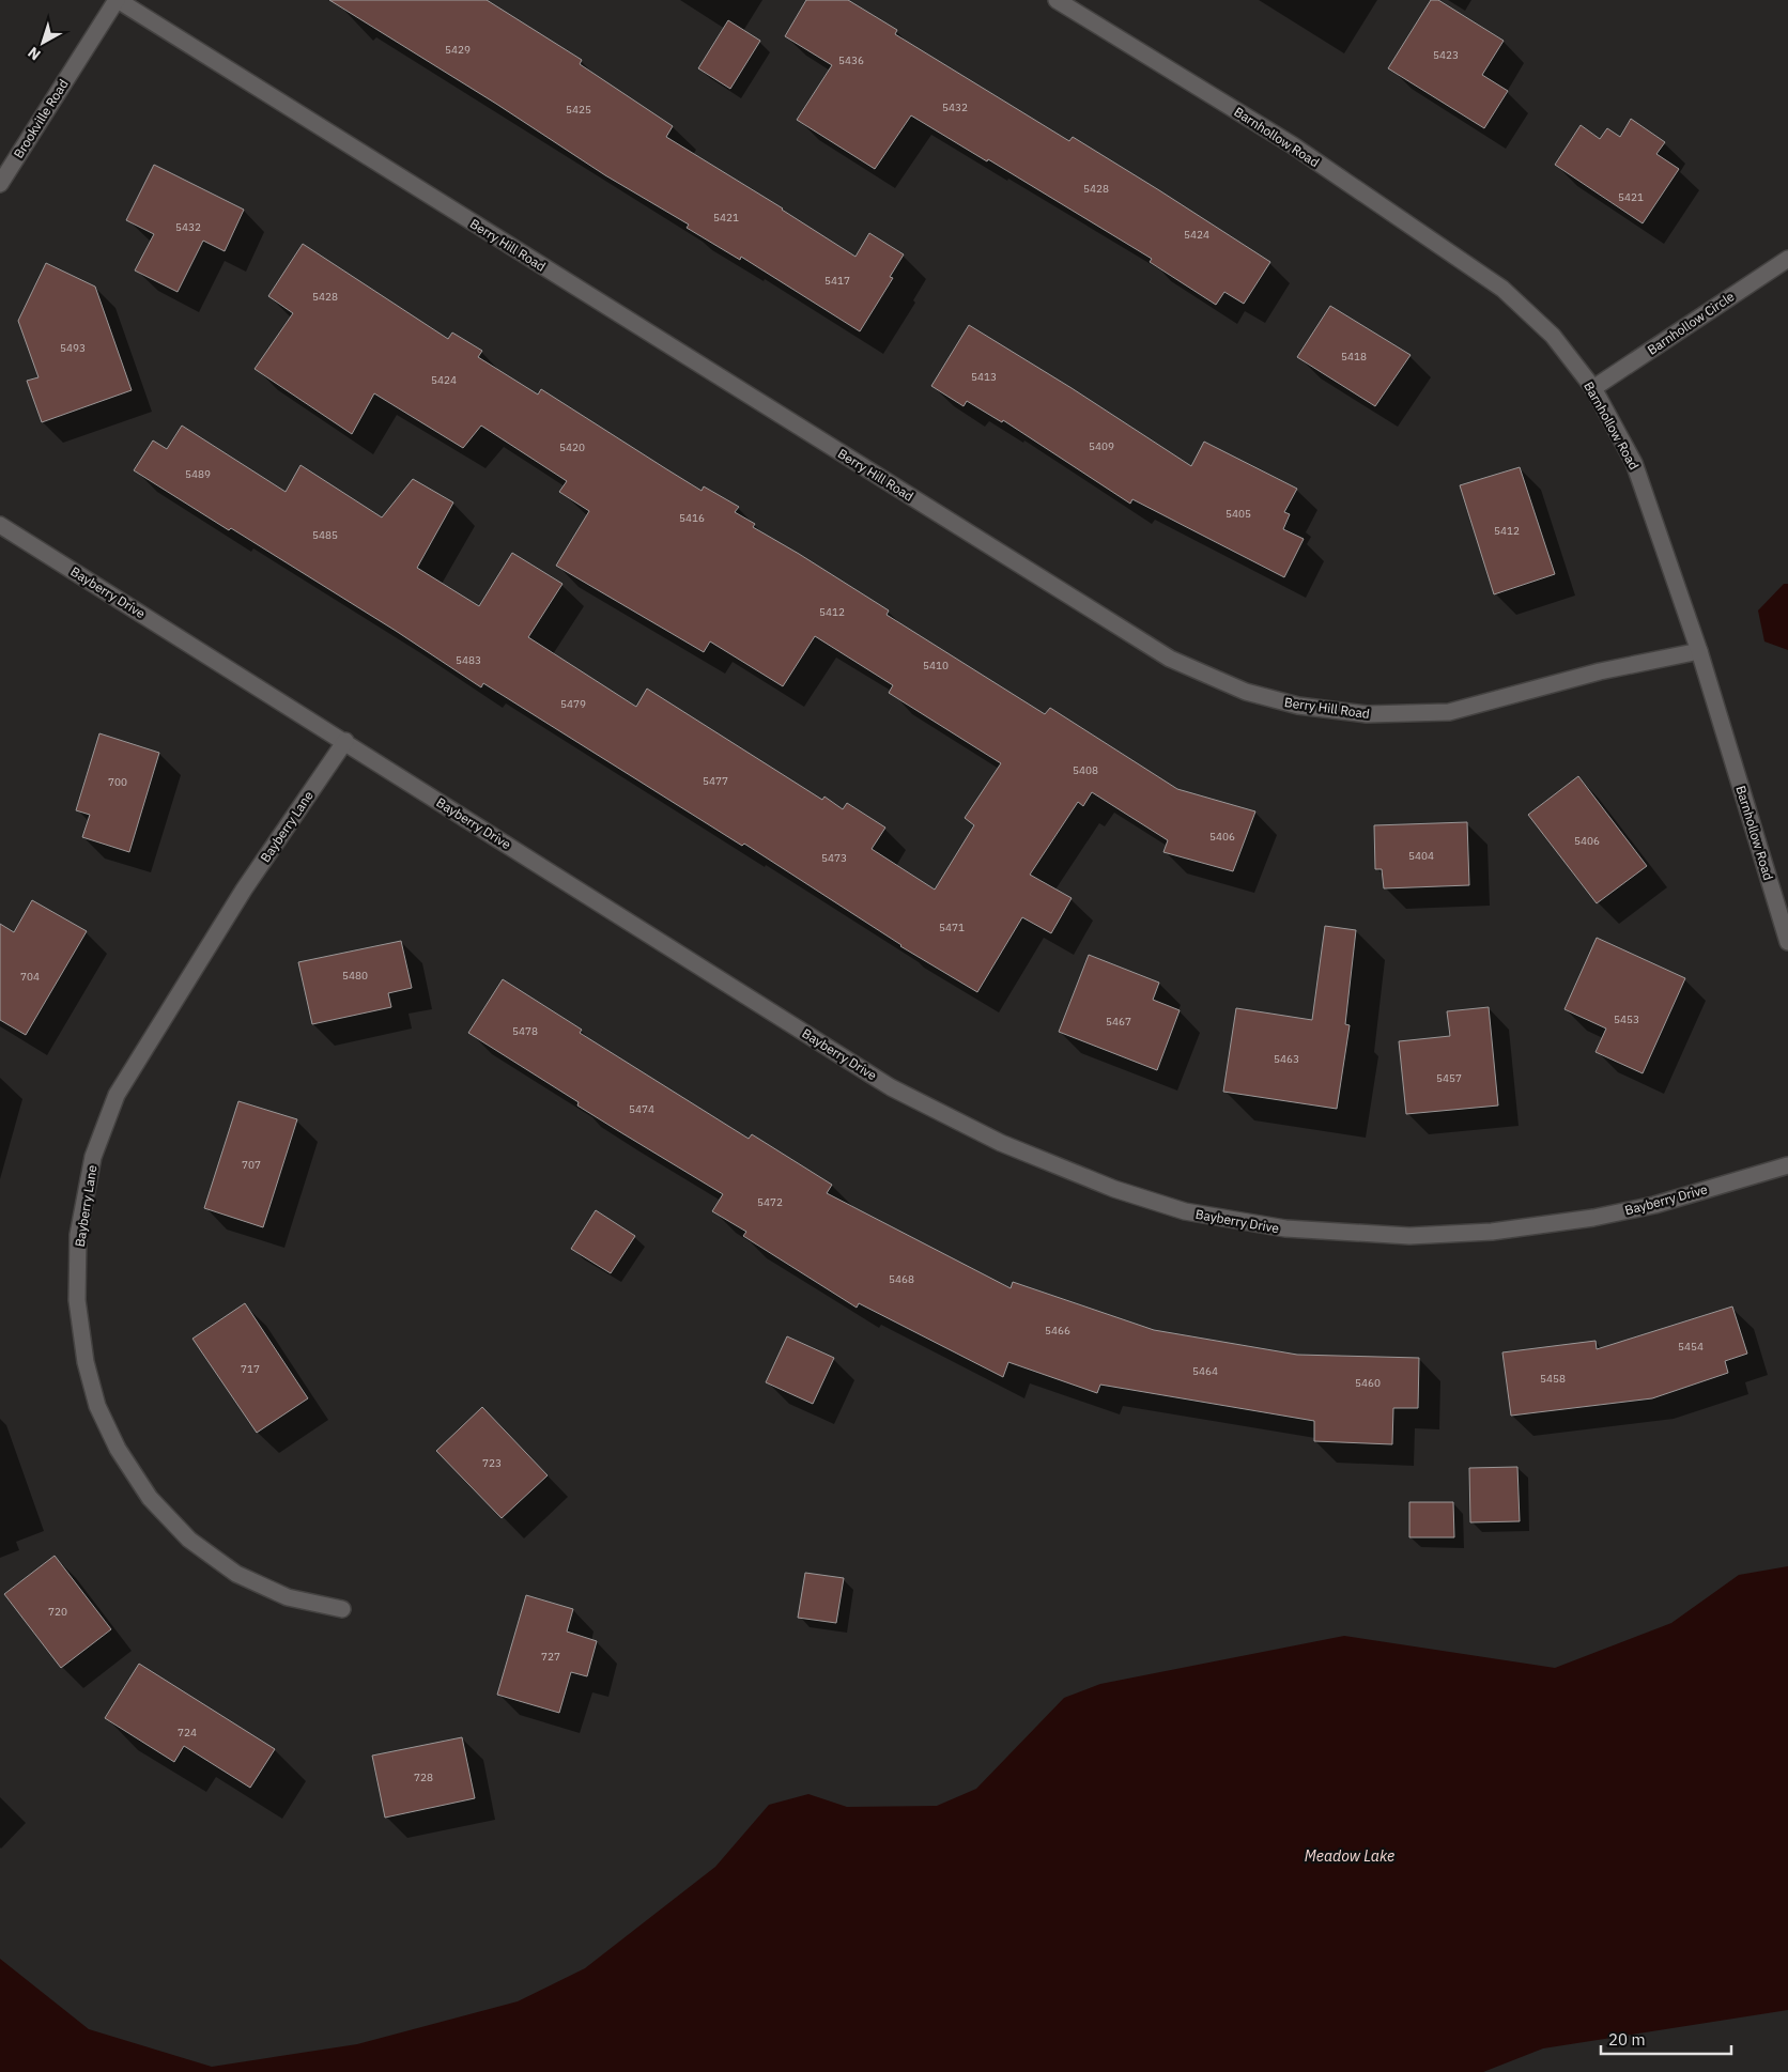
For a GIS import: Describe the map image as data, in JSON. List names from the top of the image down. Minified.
{"streets":{"street":["Brookville Road","Barnhollow Road","Berry Hill Road","Barnhollow Circle","Bayberry Drive","Bayberry Lane"]},"crossings":[["Brookville Road","Berry Hill Road"],["Barnhollow Road","Berry Hill Road"],["Barnhollow Road","Barnhollow Circle"],["Bayberry Drive","Bayberry Lane"]],"water":["Meadow Lake"],"house_numbers":["5429","5423","5436","5432","5425","5428","5421","5421","5432","5424","5417","5428","5493","5418","5413","5424","5409","5420","5489","5405","5416","5412","5485","5412","5483","5410","5479","5408","5477","700","5406","5406","5404","5473","5471","5480","704","5453","5467","5478","5463","5457","5474","707","5472","5468","5466","5454","717","5464","5458","5460","723","720","727","724","728"],"scale_bar":"20 m","north":"bottom left"}
